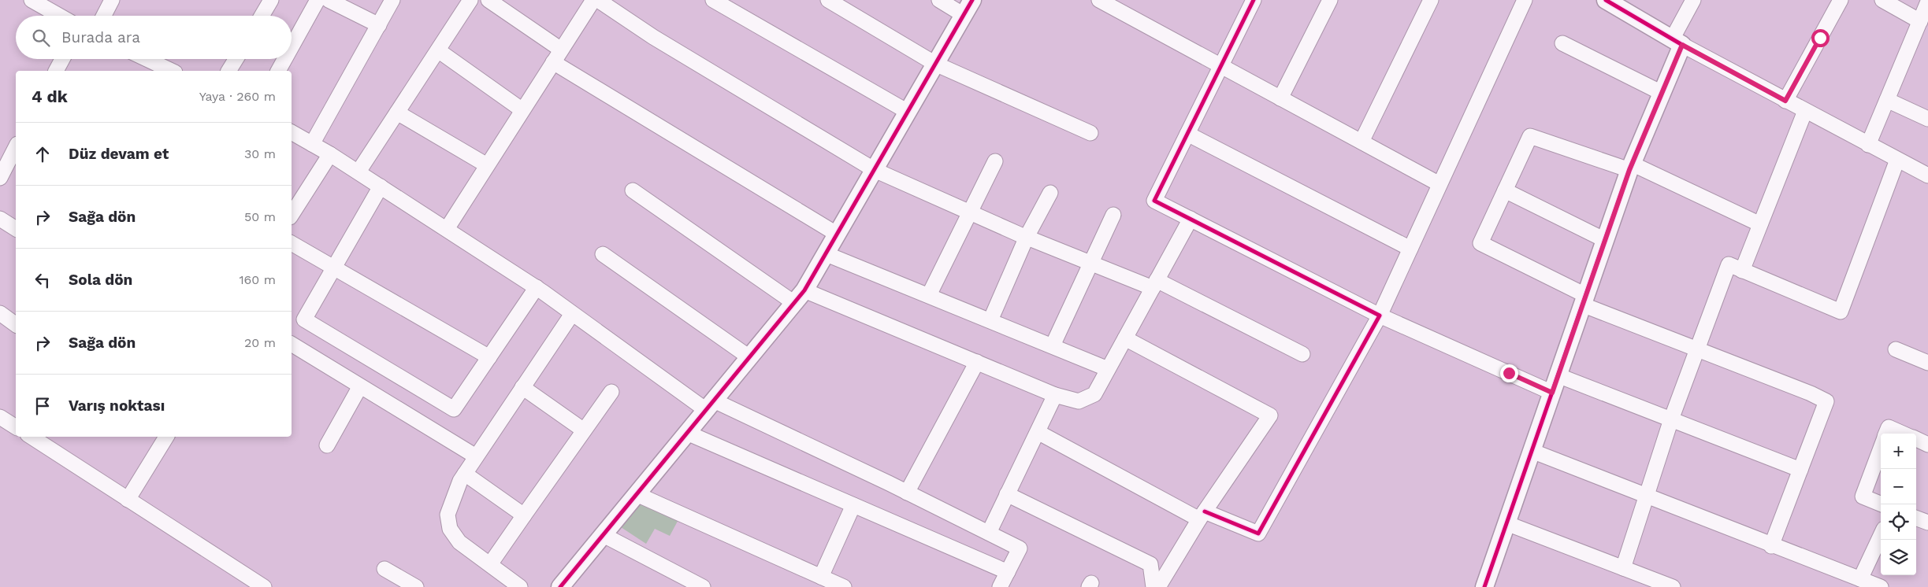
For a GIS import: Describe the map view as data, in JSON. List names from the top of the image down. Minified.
{"page":{"search":"Burada ara","heading":["4 dk","Yaya · 260 m"],"list":[["Düz devam et","30 m"],["Sağa dön","50 m"],["Sola dön","160 m"],["Sağa dön","20 m"],"Varış noktası"],"map_buttons":["+","−"]}}
